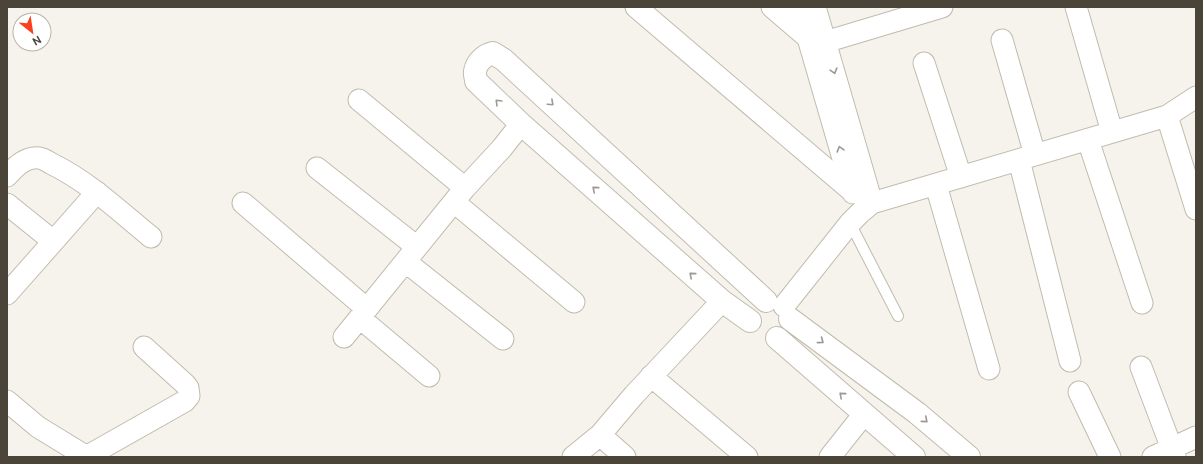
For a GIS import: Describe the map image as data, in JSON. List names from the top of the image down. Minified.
{"north":"bottom right"}
